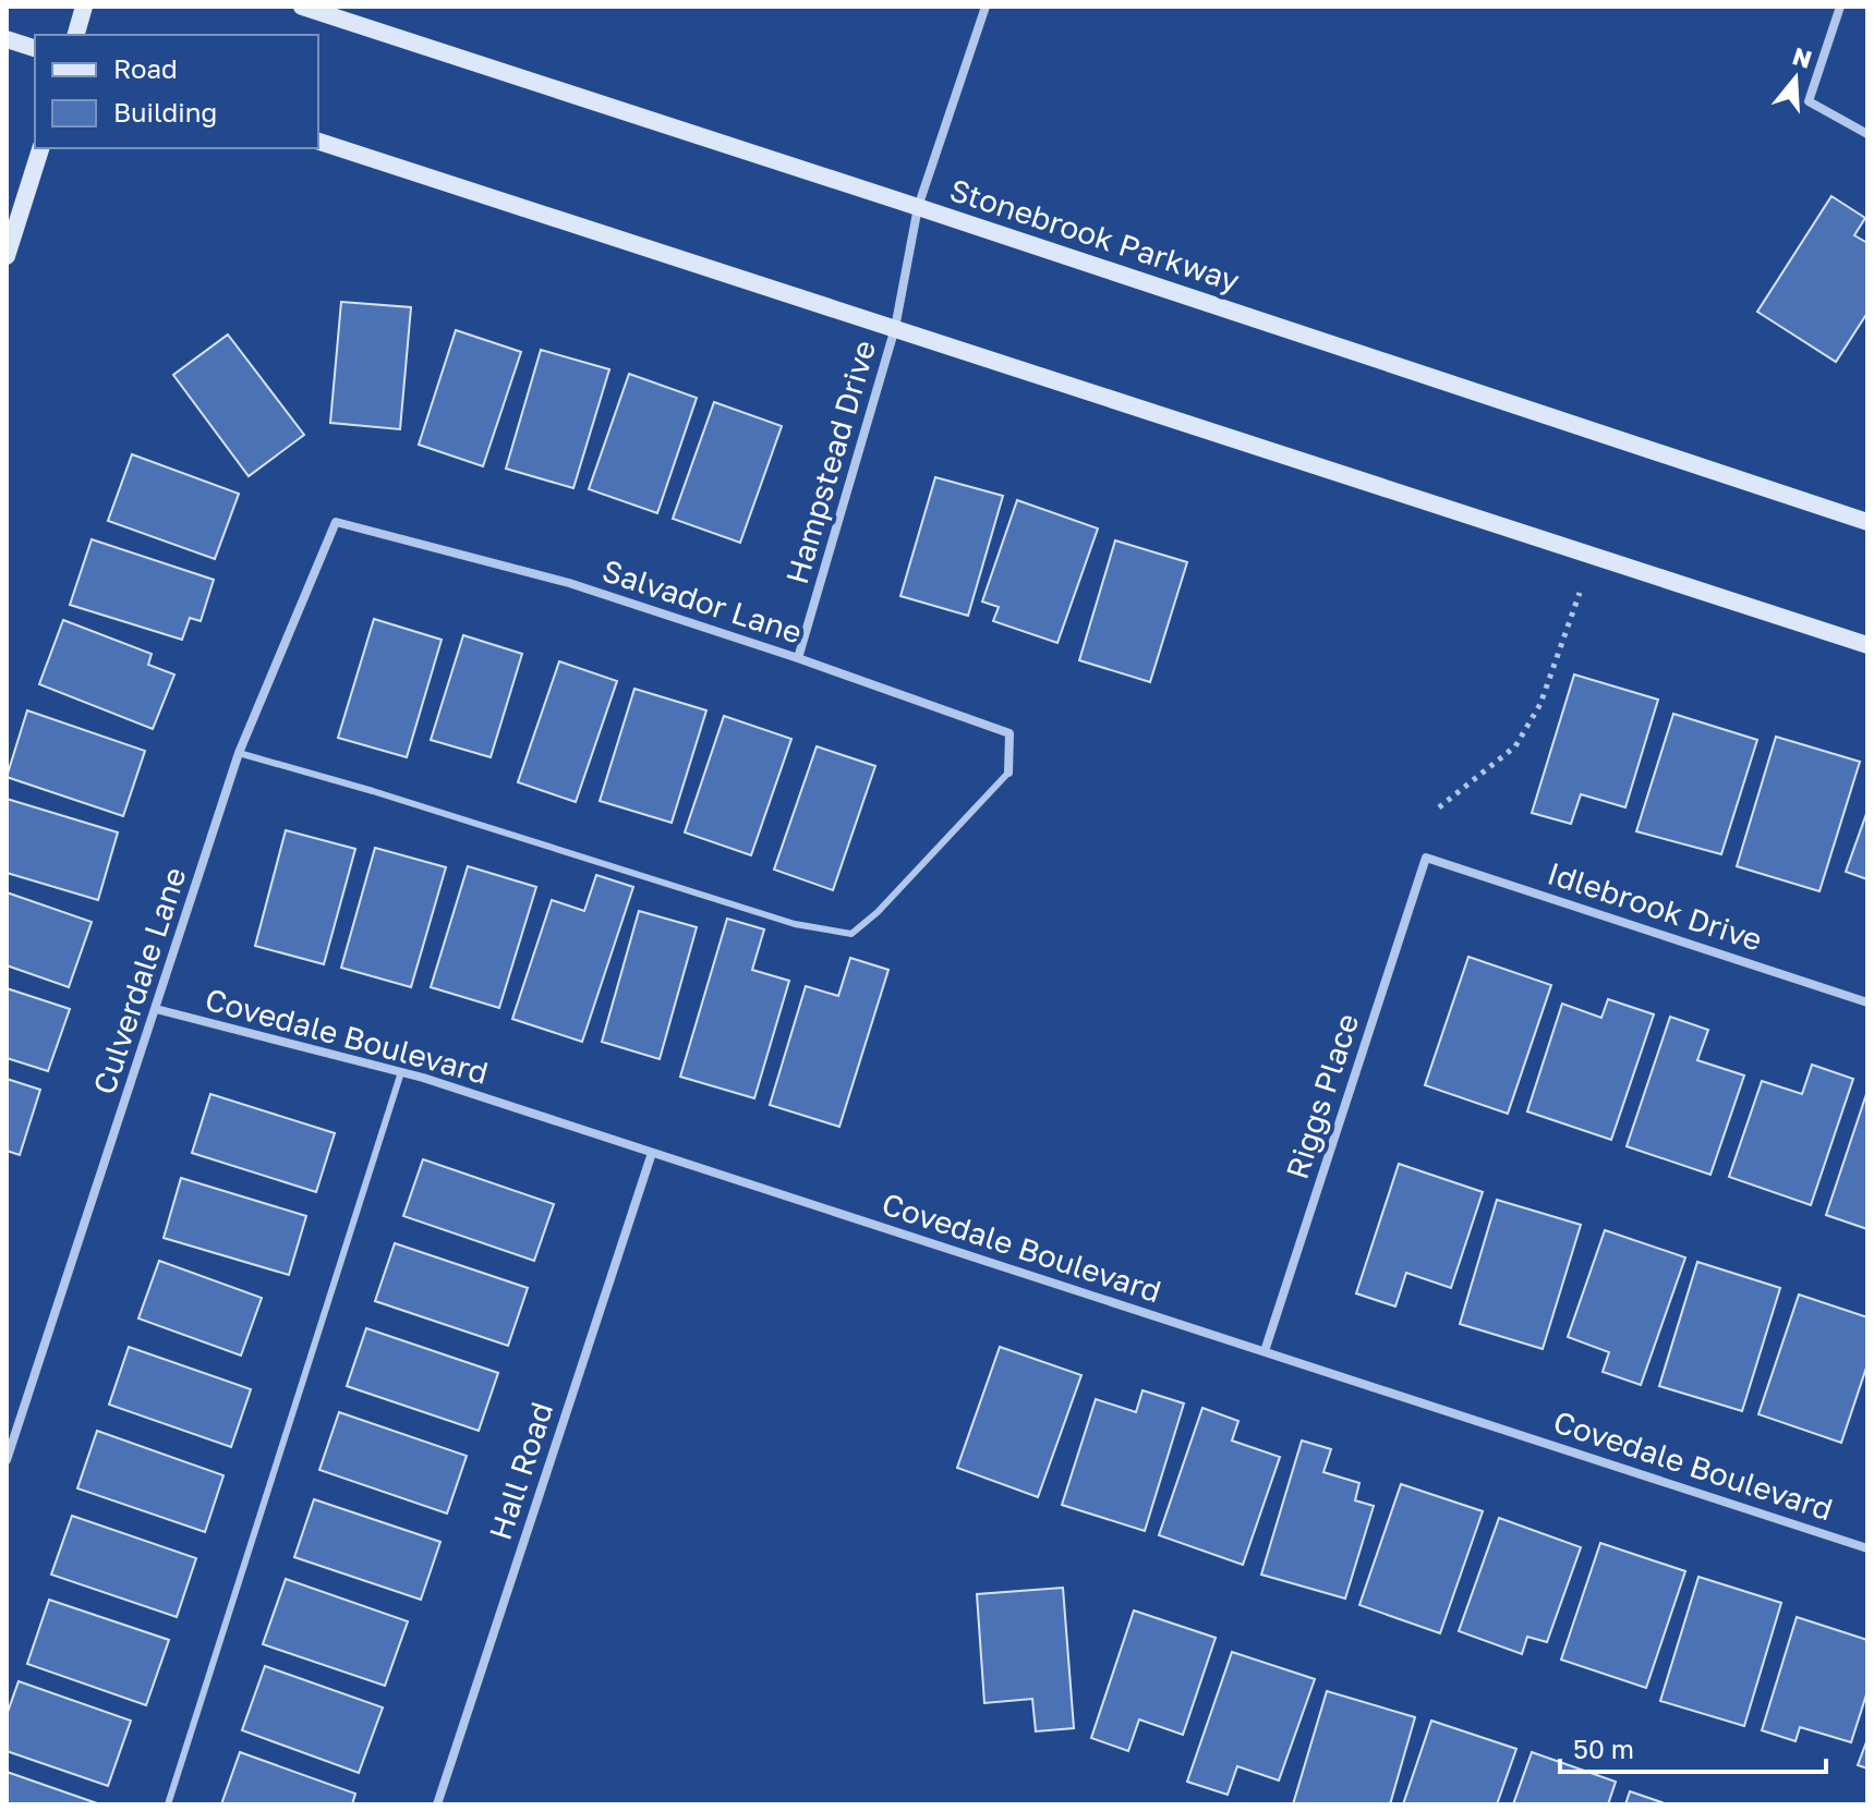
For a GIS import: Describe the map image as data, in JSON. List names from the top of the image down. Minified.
{"streets":{"main road":["Stonebrook Parkway"],"street":["Hampstead Drive","Salvador Lane","Idlebrook Drive","Culverdale Lane","Covedale Boulevard","Riggs Place","Hall Road"]},"crossings":[["Stonebrook Parkway","Hampstead Drive"],["Hampstead Drive","Salvador Lane"],["Salvador Lane","Culverdale Lane"],["Idlebrook Drive","Riggs Place"],["Culverdale Lane","Covedale Boulevard"],["Covedale Boulevard","Riggs Place"],["Covedale Boulevard","Hall Road"]],"legend":["Road","Building"],"scale_bar":"50 m","north":"top"}
